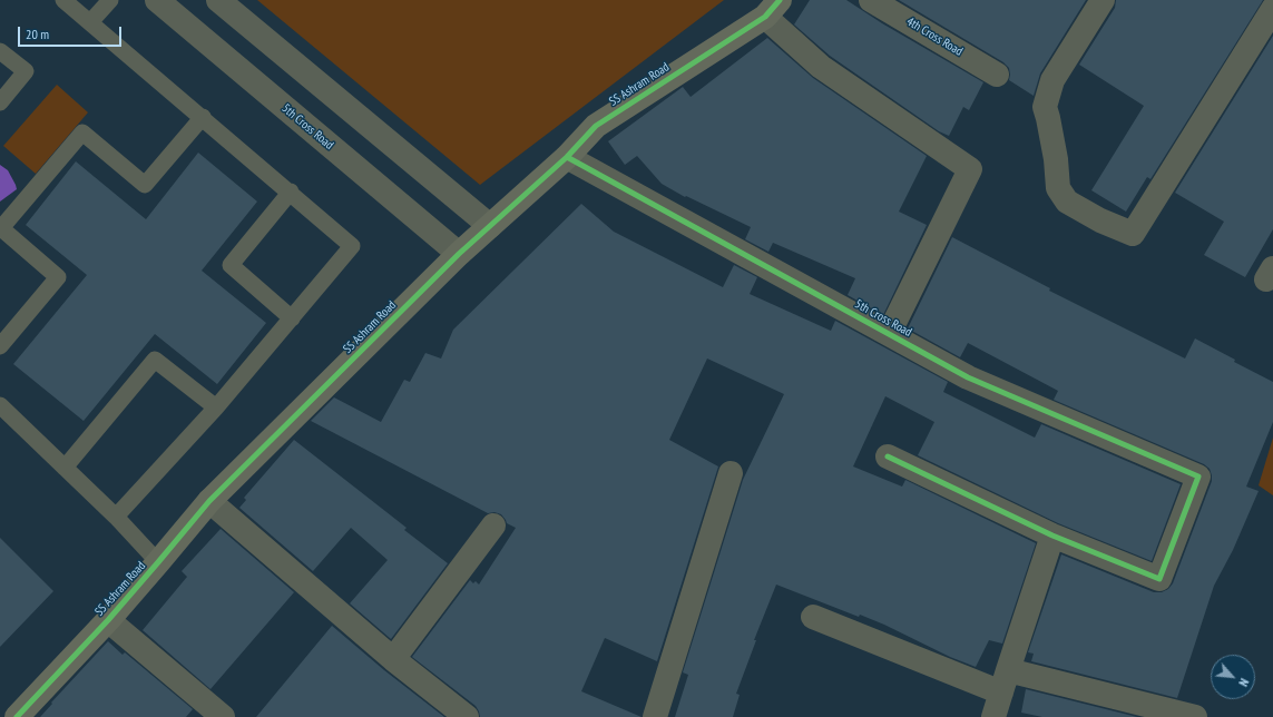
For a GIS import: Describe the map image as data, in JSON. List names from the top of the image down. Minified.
{"streets":{"street":["4th Cross Road","SS Ashram Road","5th Cross Road"]},"crossings":[["SS Ashram Road","5th Cross Road"]],"scale_bar":"20 m","north":"bottom right"}
